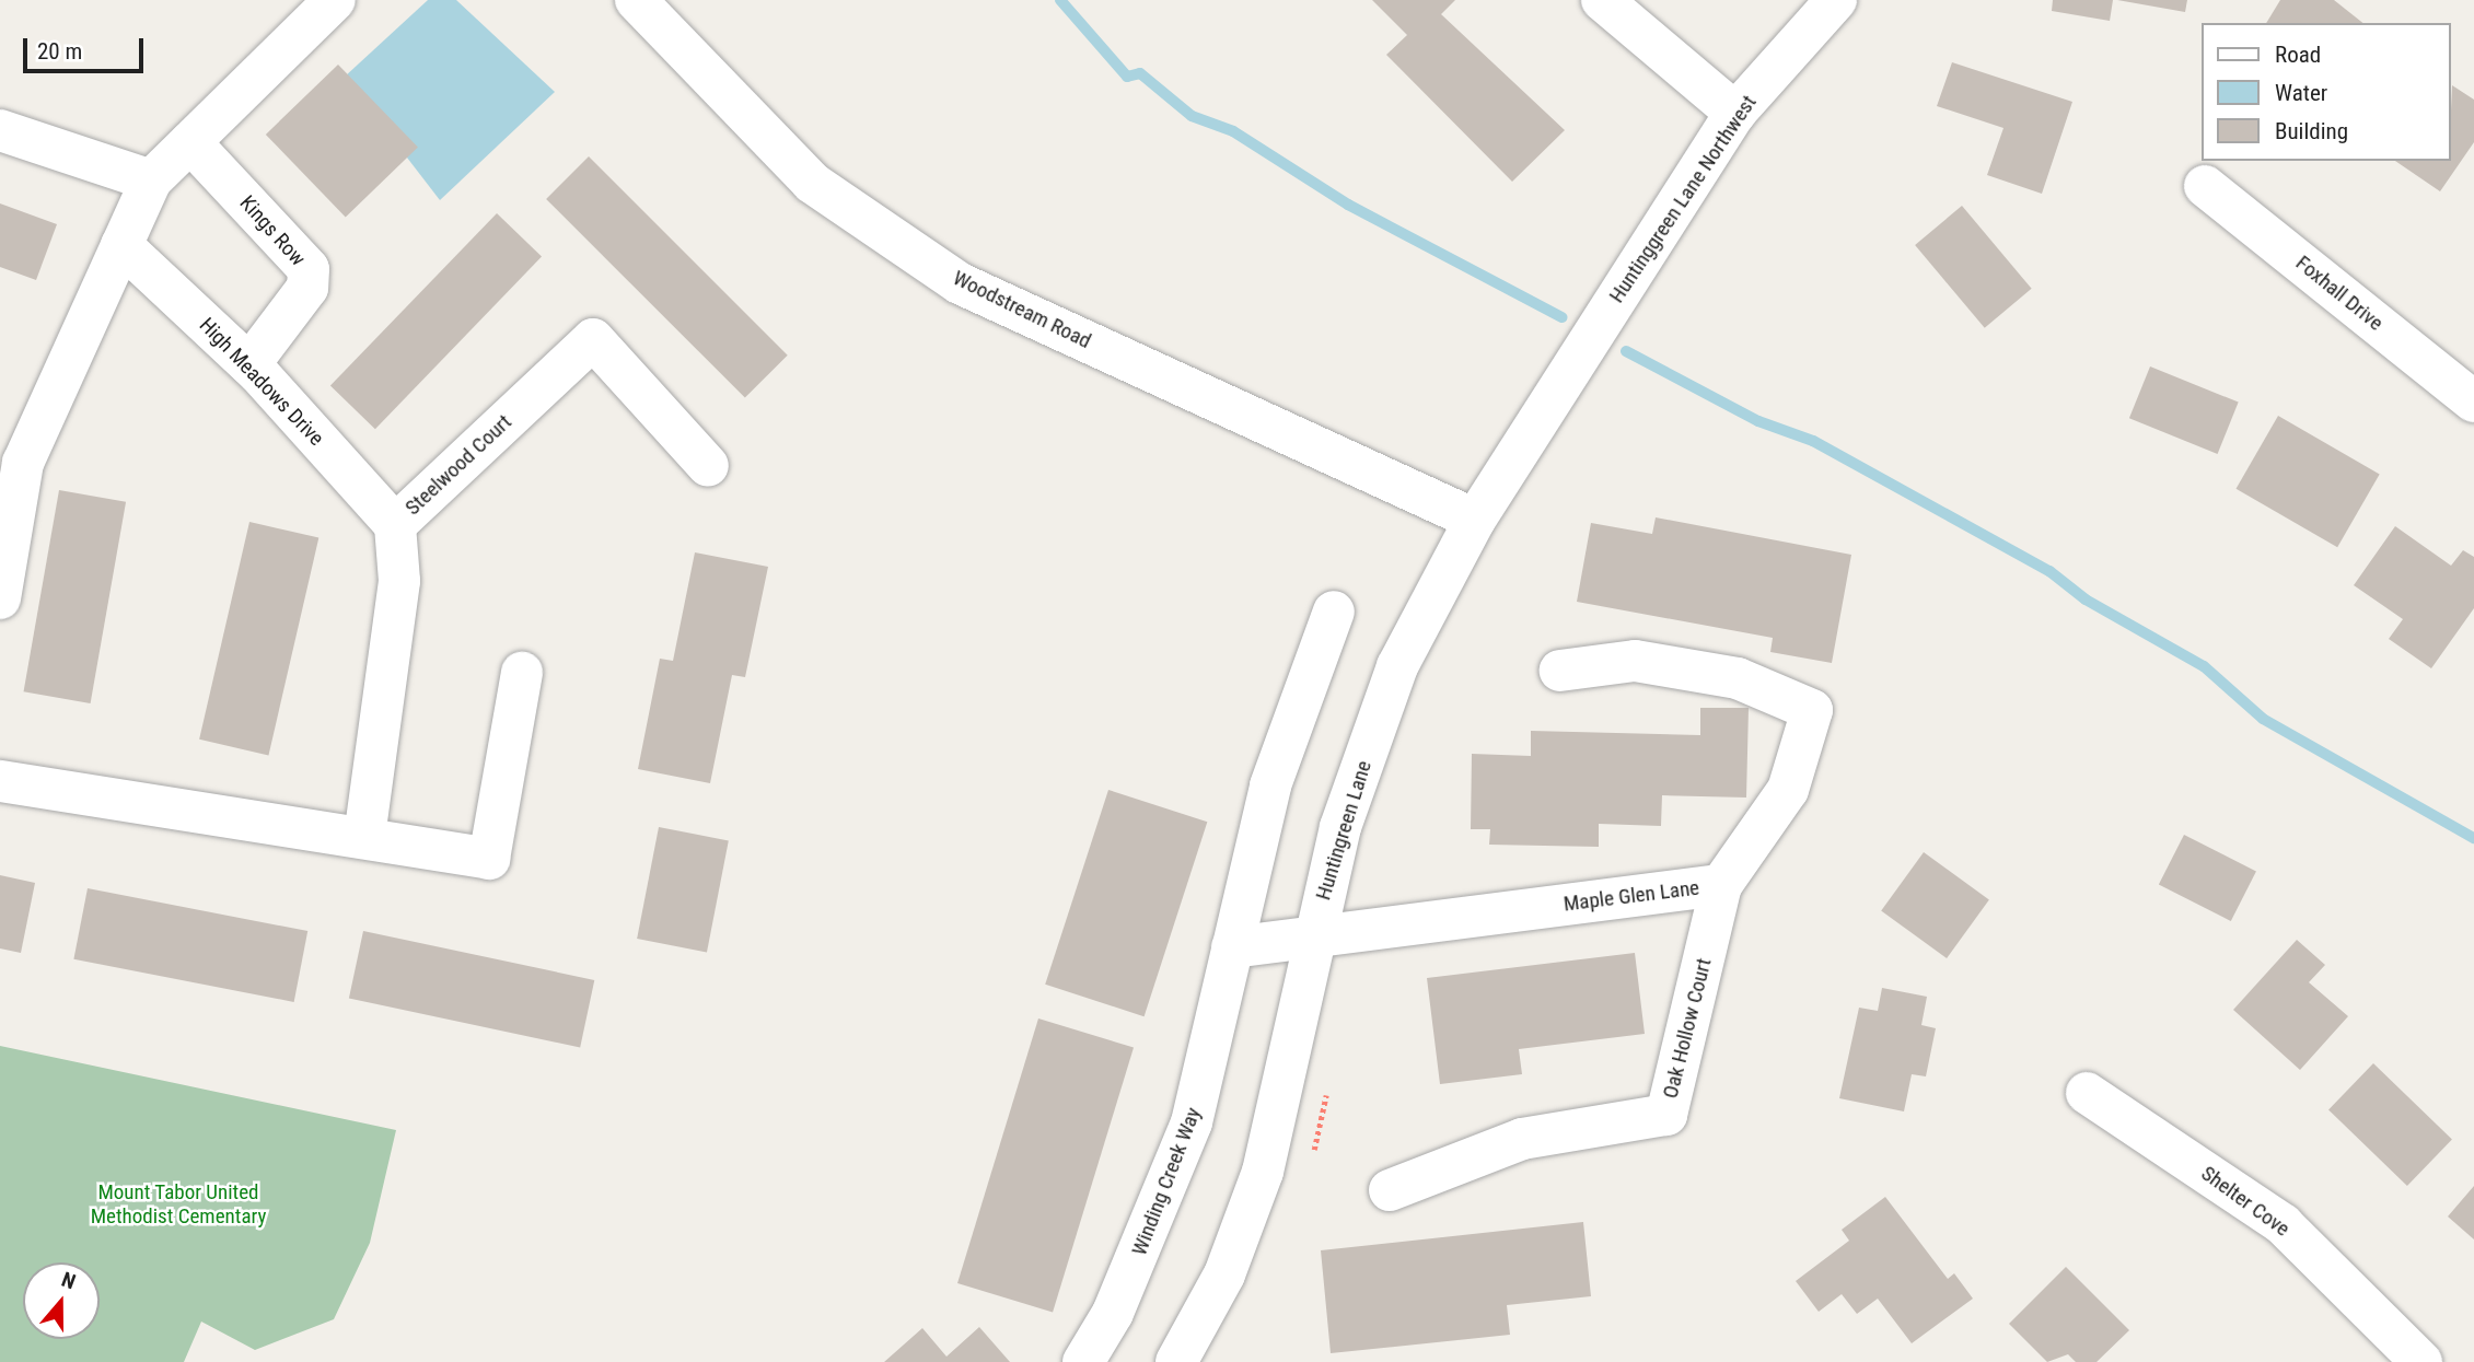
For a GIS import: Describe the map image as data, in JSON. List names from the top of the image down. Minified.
{"streets":{"street":["Huntinggreen Lane Northwest","Kings Row","Foxhall Drive","Woodstream Road","High Meadows Drive","Steelwood Court","Huntingreen Lane","Maple Glen Lane","Oak Hollow Court","Winding Creek Way","Shelter Cove"]},"crossings":[["Huntinggreen Lane Northwest","Huntingreen Lane"],["Kings Row","High Meadows Drive"],["Woodstream Road","Huntingreen Lane"],["High Meadows Drive","Steelwood Court"],["Huntingreen Lane","Maple Glen Lane"],["Maple Glen Lane","Oak Hollow Court"]],"parks":["Mount Tabor United Methodist Cementary"],"legend":["Road","Water","Building"],"scale_bar":"20 m","north":"top"}
